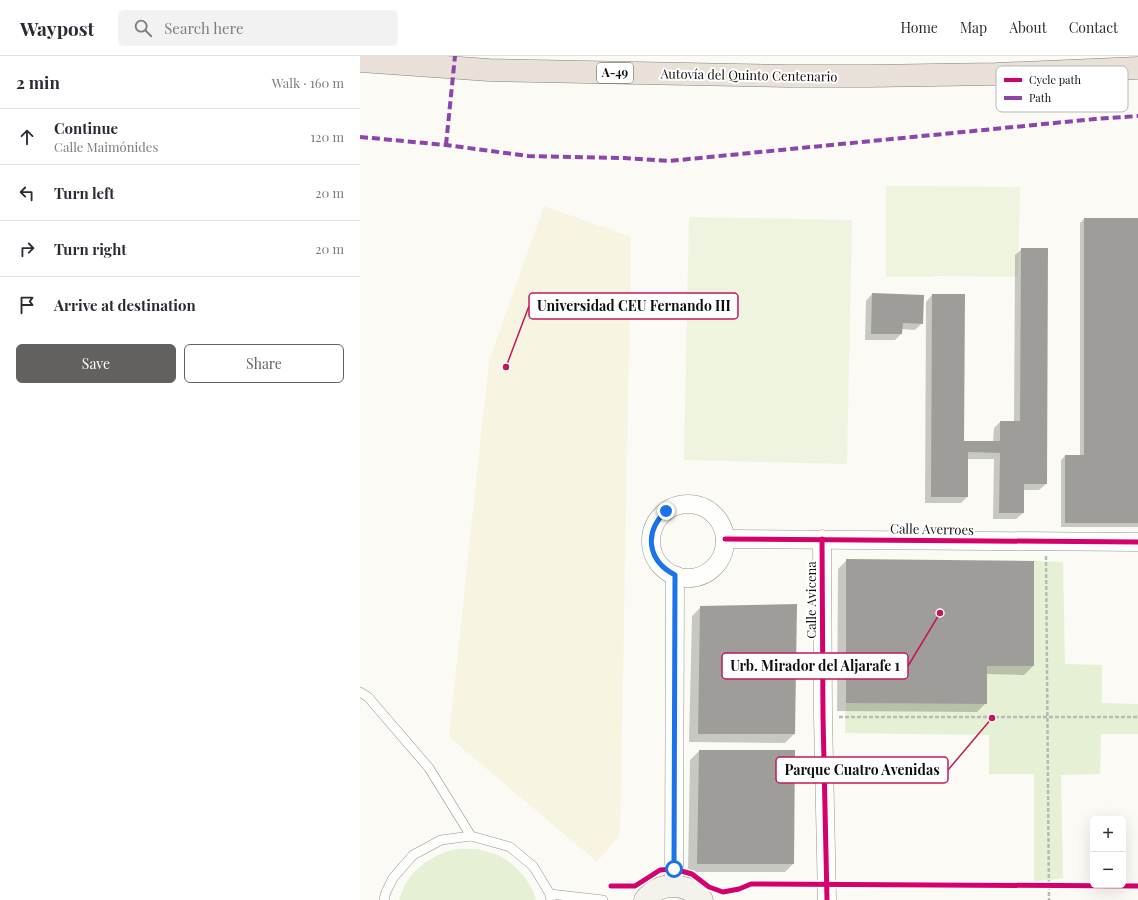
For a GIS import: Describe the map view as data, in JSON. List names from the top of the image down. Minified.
{"streets":{"highway":["A-49","Autovía del Quinto Centenario"],"street":["Calle Averroes","Calle Avicena"]},"crossings":[["Calle Averroes","Calle Avicena"]],"places":["Universidad CEU Fernando III","Urb. Mirador del Aljarafe 1","Parque Cuatro Avenidas"],"legend":["Cycle path","Path"],"page":{"header":"Waypost","search":"Search here","nav":["Home","Map","About","Contact"],"heading":["2 min","Walk · 160 m"],"list":[["Continue","Calle Maimónides","120 m"],["Turn left","20 m"],["Turn right","20 m"],"Arrive at destination"],"buttons":["Save","Share"],"map_buttons":["+","−"]}}
